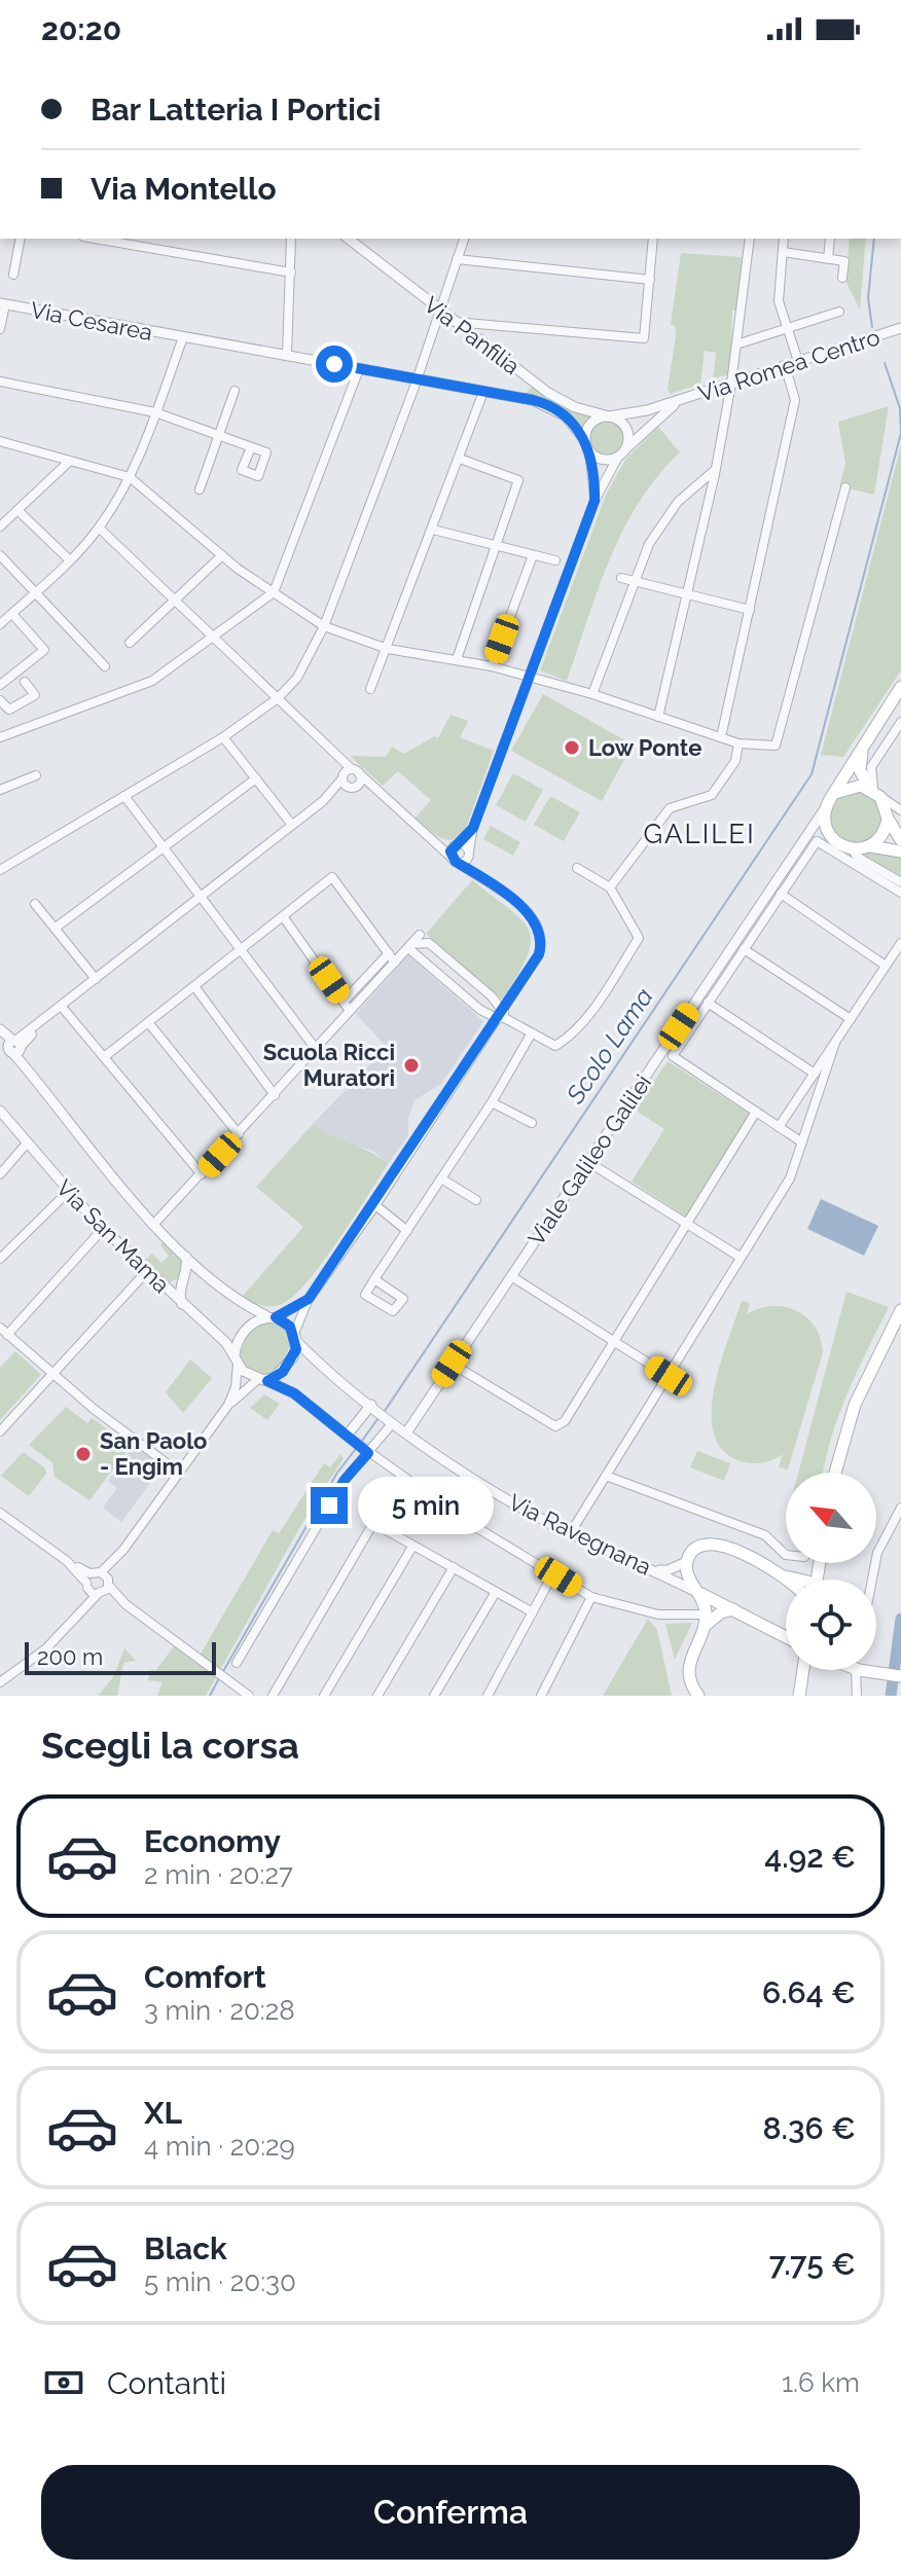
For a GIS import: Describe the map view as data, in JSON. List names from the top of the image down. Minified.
{"streets":{"main road":["Via Ravegnana"],"street":["Via Cesarea","Via Panfilia","Via Romea Centro","Viale Galileo Galilei","Via San Mama"]},"crossings":[["Via Panfilia","Via Romea Centro"],["Viale Galileo Galilei","Via Ravegnana"],["Via San Mama","Via Ravegnana"]],"districts":["GALILEI"],"water":["Scolo Lama"],"places":["Low Ponte","Scuola Ricci Muratori","San Paolo - Engim"],"scale_bar":"200 m","north":"top left","page":{"status":"20:20","banner":["Bar Latteria I Portici","Via Montello"],"bubble":"5 min","scale":"200 m","heading":"Scegli la corsa","list":[{"name":"Economy","note":"2 min · 20:27","value":"4.92 €"},{"name":"Comfort","note":"3 min · 20:28","value":"6.64 €"},{"name":"XL","note":"4 min · 20:29","value":"8.36 €"},{"name":"Black","note":"5 min · 20:30","value":"7.75 €"}],"pay":["Contanti","1.6 km"],"buttons":"Conferma"}}
